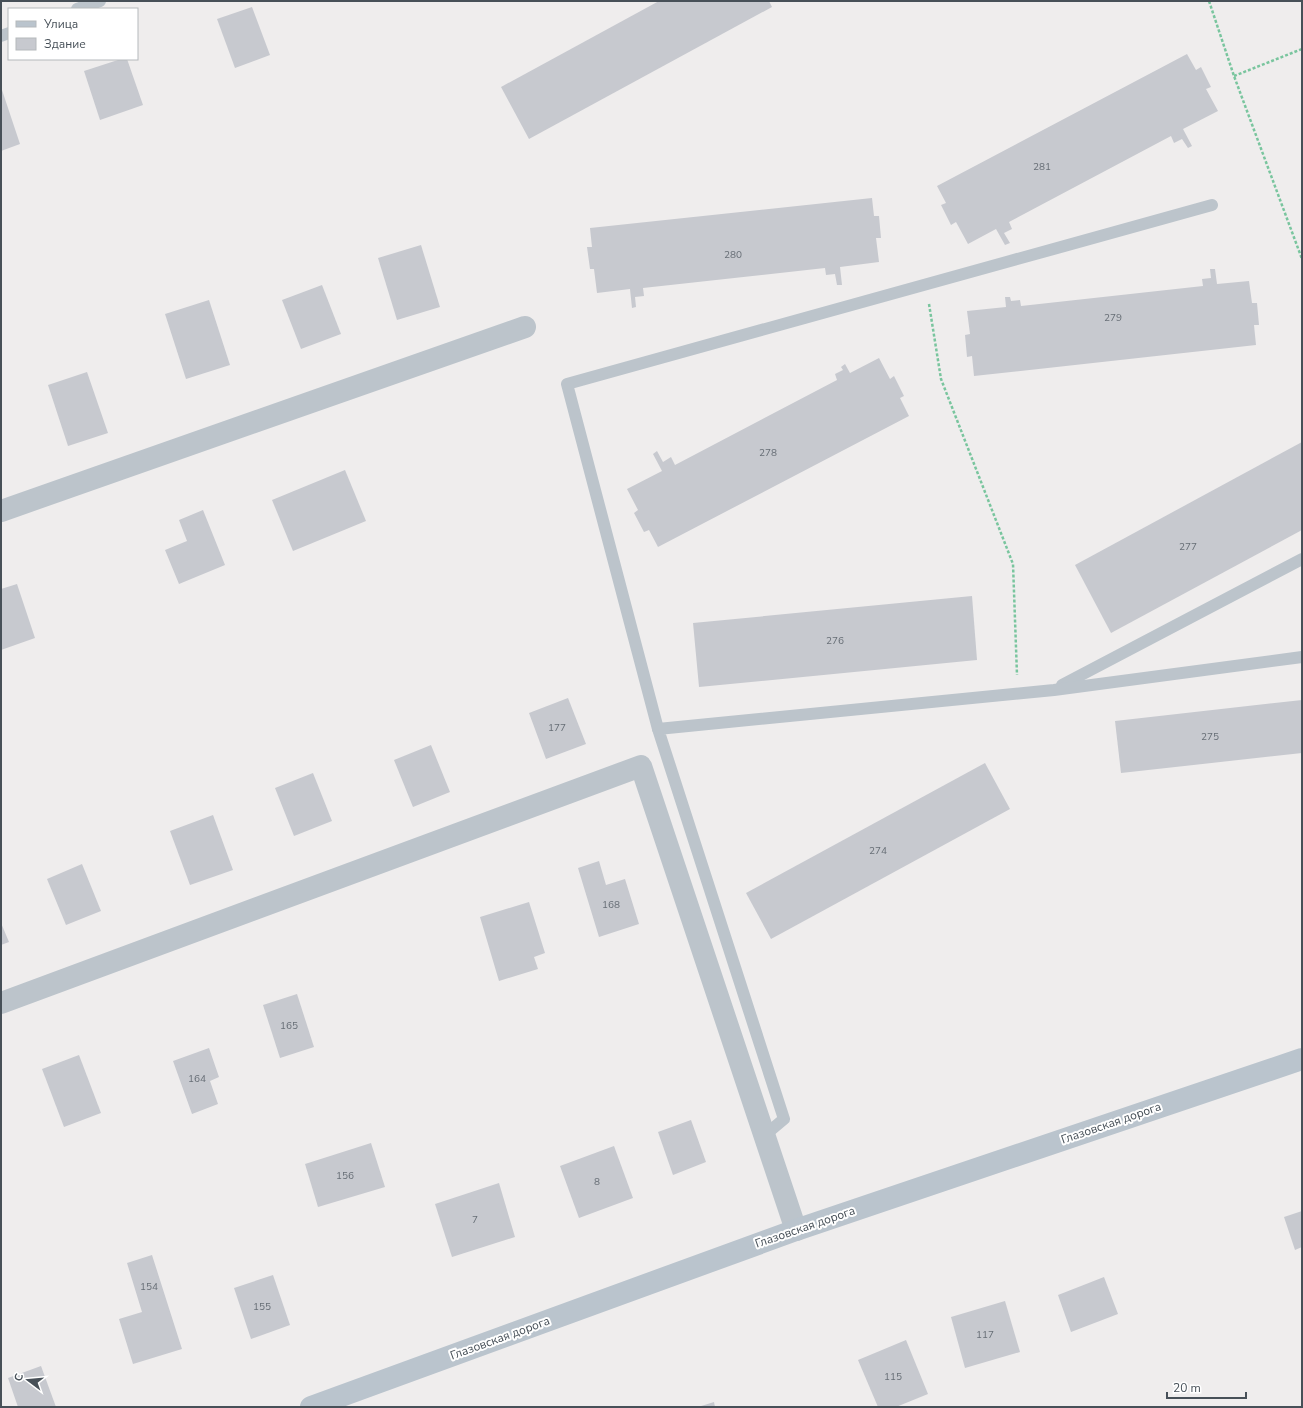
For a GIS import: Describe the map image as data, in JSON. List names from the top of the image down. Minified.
{"streets":{"street":["Глазовская дорога"]},"house_numbers":["281","280","279","278","277","276","177","275","274","168","165","164","156","8","7","154","155","117","115"],"legend":["Улица","Здание"],"scale_bar":"20 m","north":"left"}
